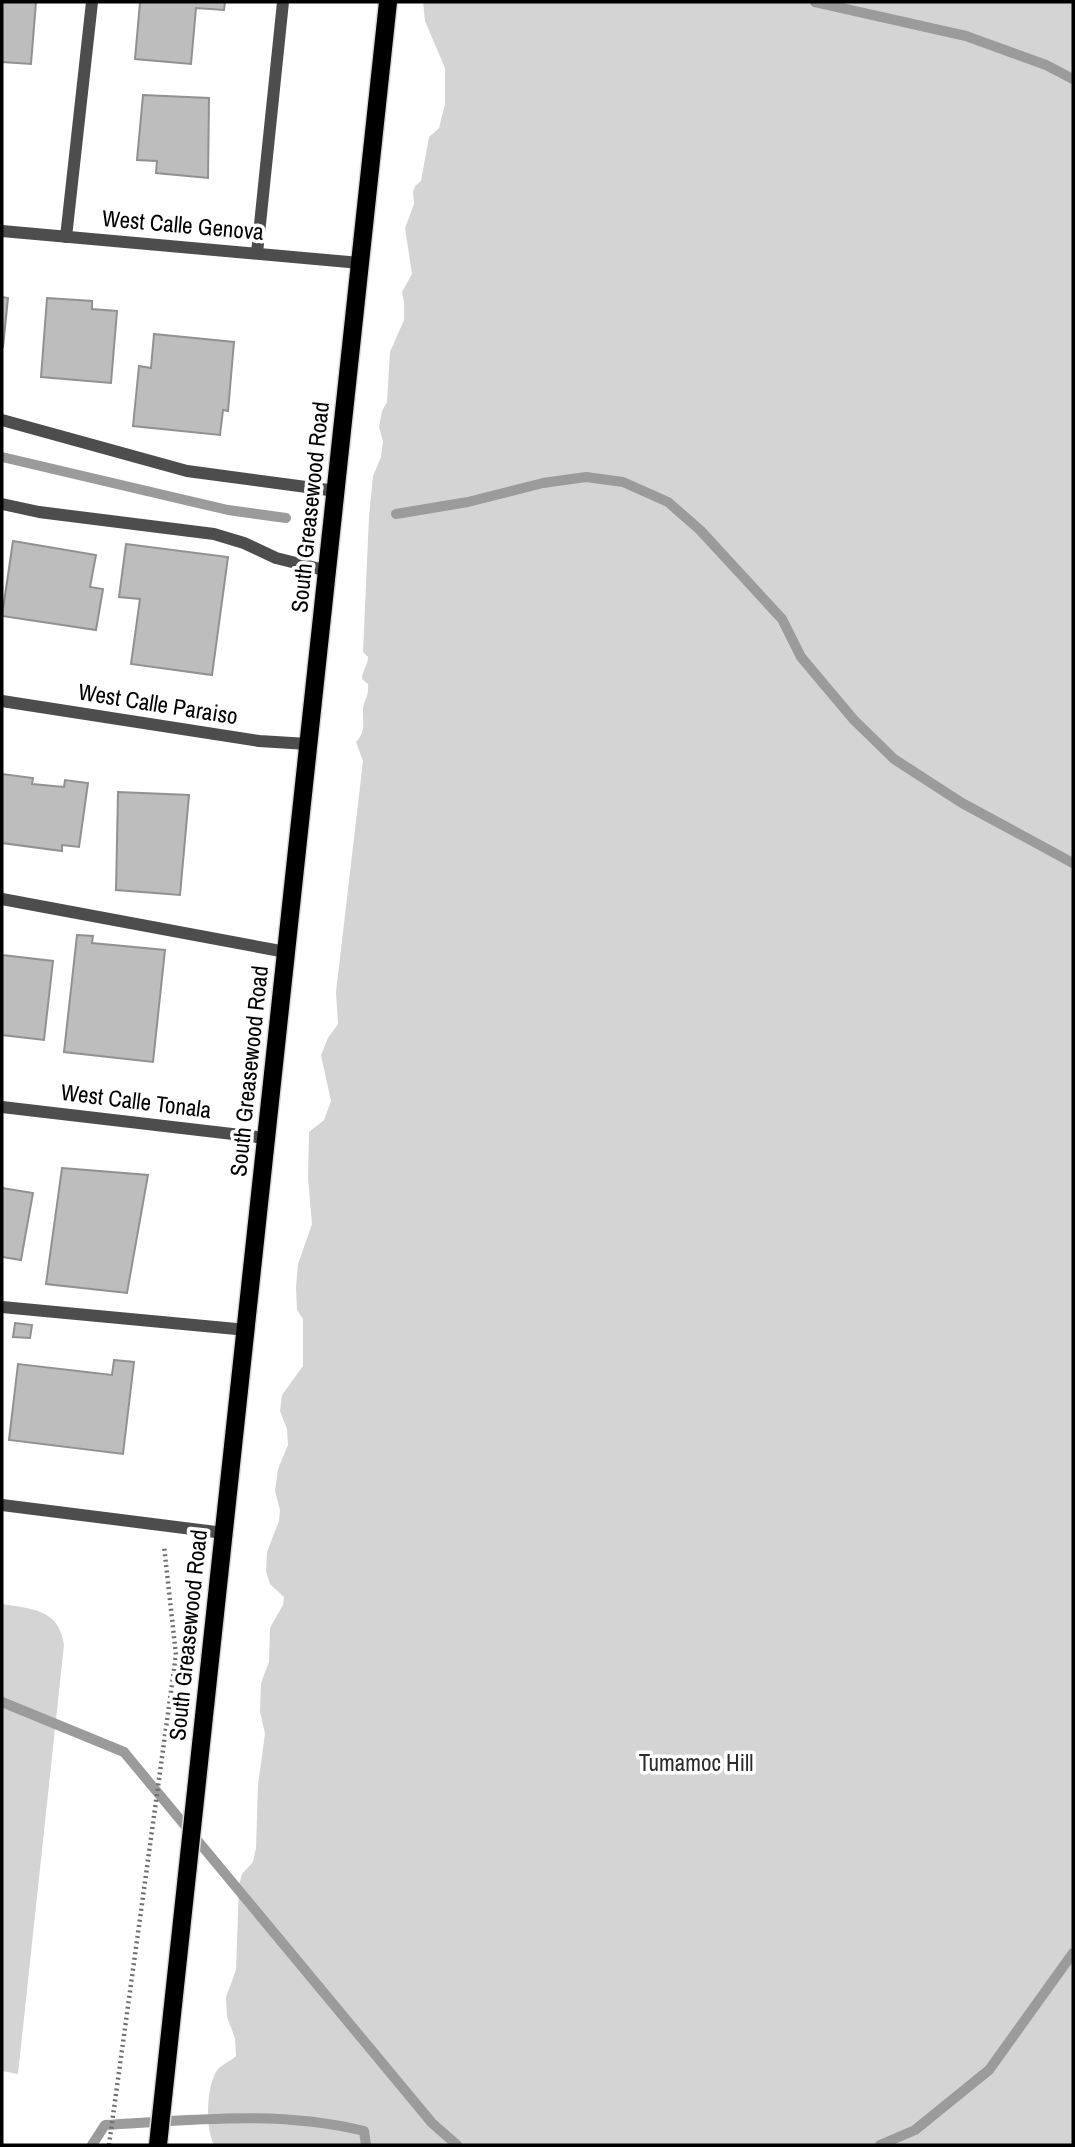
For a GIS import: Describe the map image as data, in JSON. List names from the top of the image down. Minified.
{"streets":{"main road":["South Greasewood Road"],"street":["West Calle Genova","West Calle Paraiso","West Calle Tonala"]},"crossings":[["West Calle Genova","South Greasewood Road"],["South Greasewood Road","West Calle Paraiso"],["South Greasewood Road","West Calle Tonala"]],"parks":["Tumamoc Hill"]}
